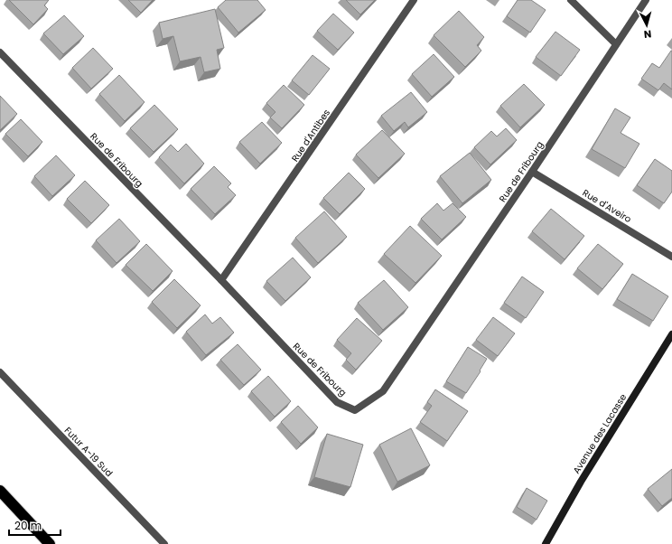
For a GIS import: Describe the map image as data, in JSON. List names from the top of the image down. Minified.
{"streets":{"street":["Rue d'Antibes","Rue de Fribourg","Rue d'Aveiro","Avenue des Lacasse","Futur A-19 Sud"]},"crossings":[["Rue d'Antibes","Rue de Fribourg"],["Rue de Fribourg","Rue d'Aveiro"]],"scale_bar":"20 m","north":"bottom"}
